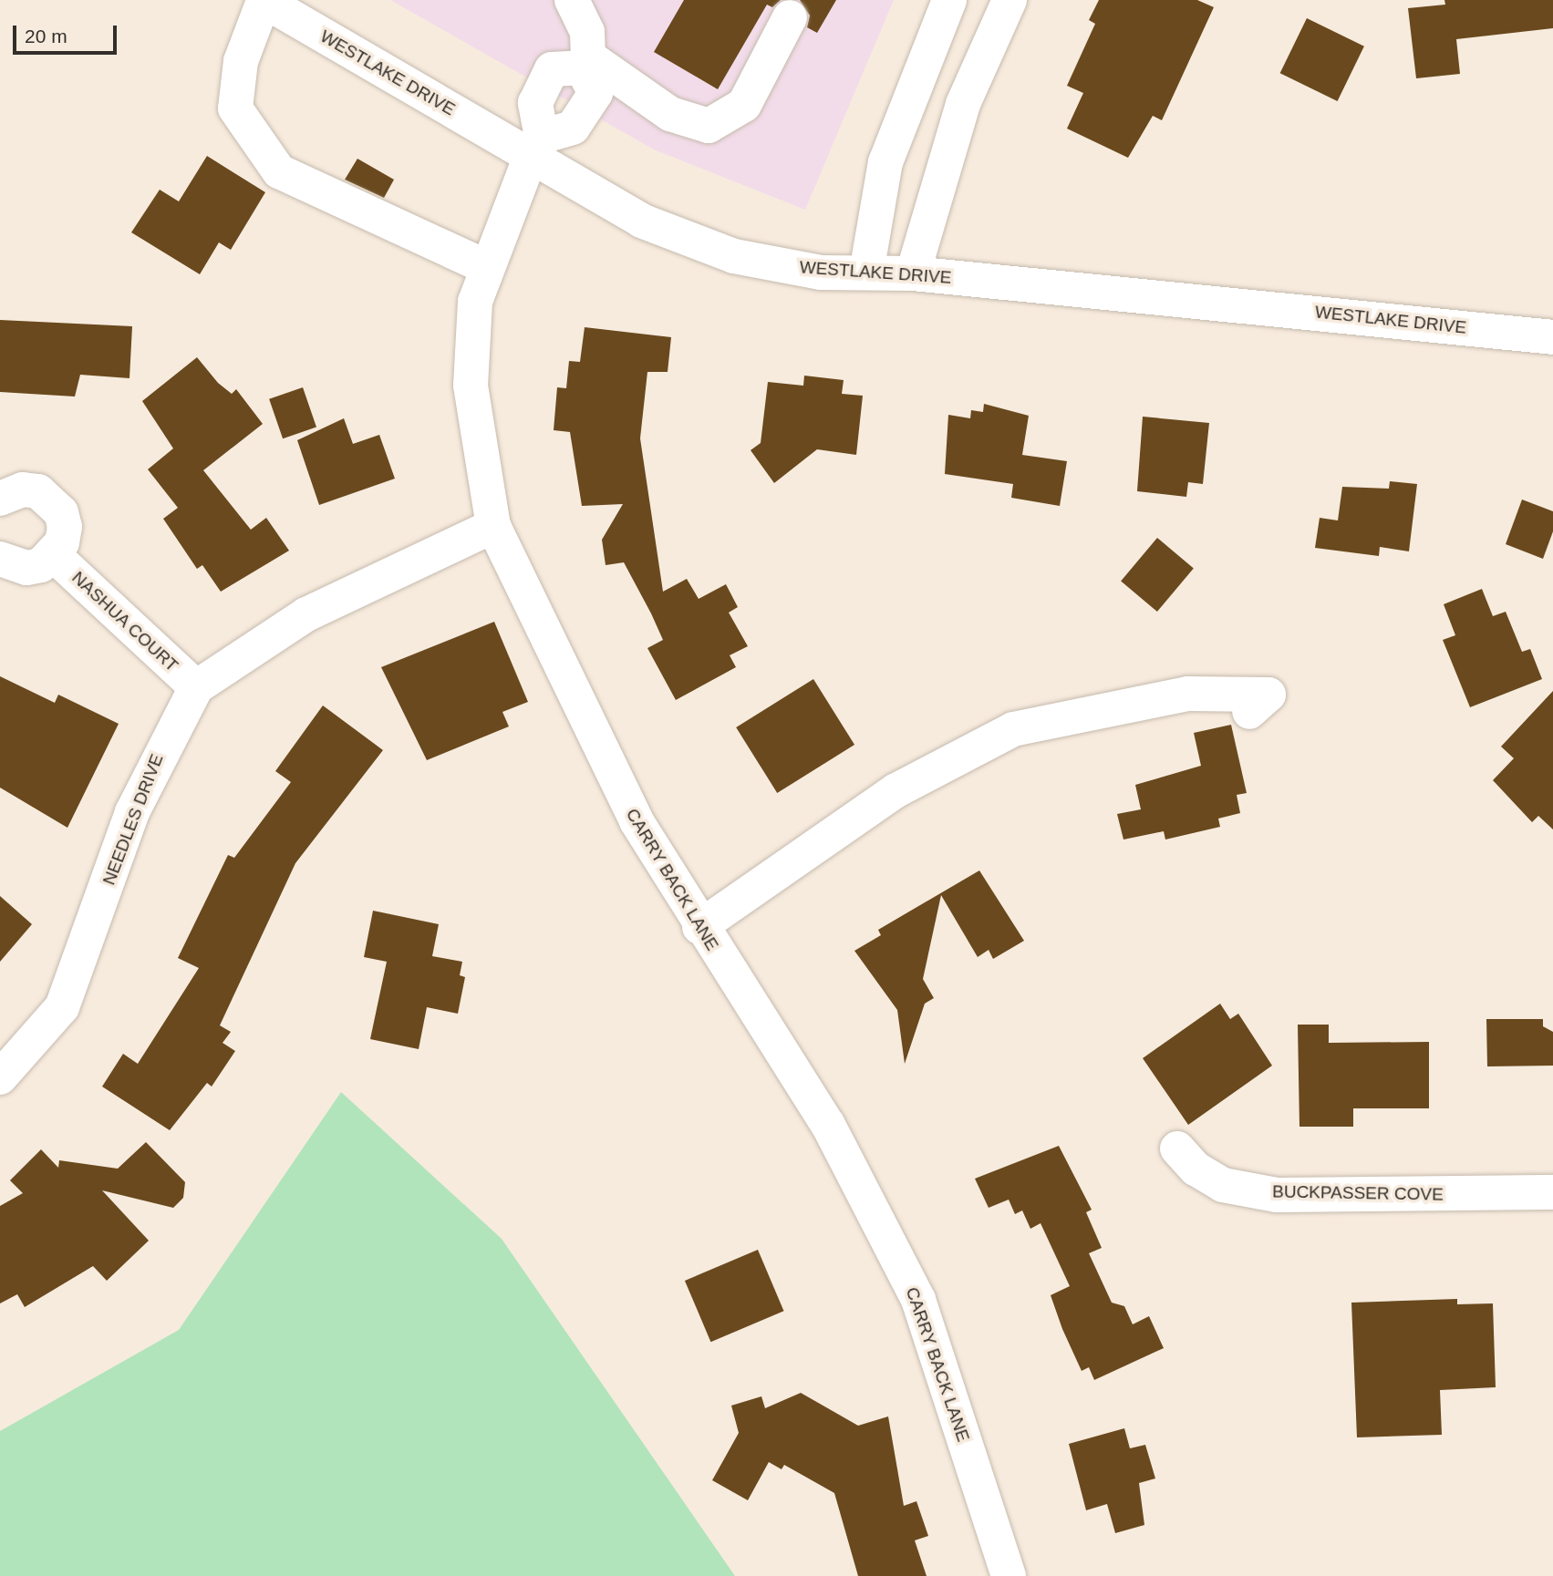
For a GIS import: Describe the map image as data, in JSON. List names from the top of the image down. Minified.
{"streets":{"street":["WESTLAKE DRIVE","NASHUA COURT","NEEDLES DRIVE","CARRY BACK LANE","BUCKPASSER COVE"]},"crossings":[["WESTLAKE DRIVE","CARRY BACK LANE"],["NASHUA COURT","NEEDLES DRIVE"],["NEEDLES DRIVE","CARRY BACK LANE"]],"scale_bar":"20 m"}
